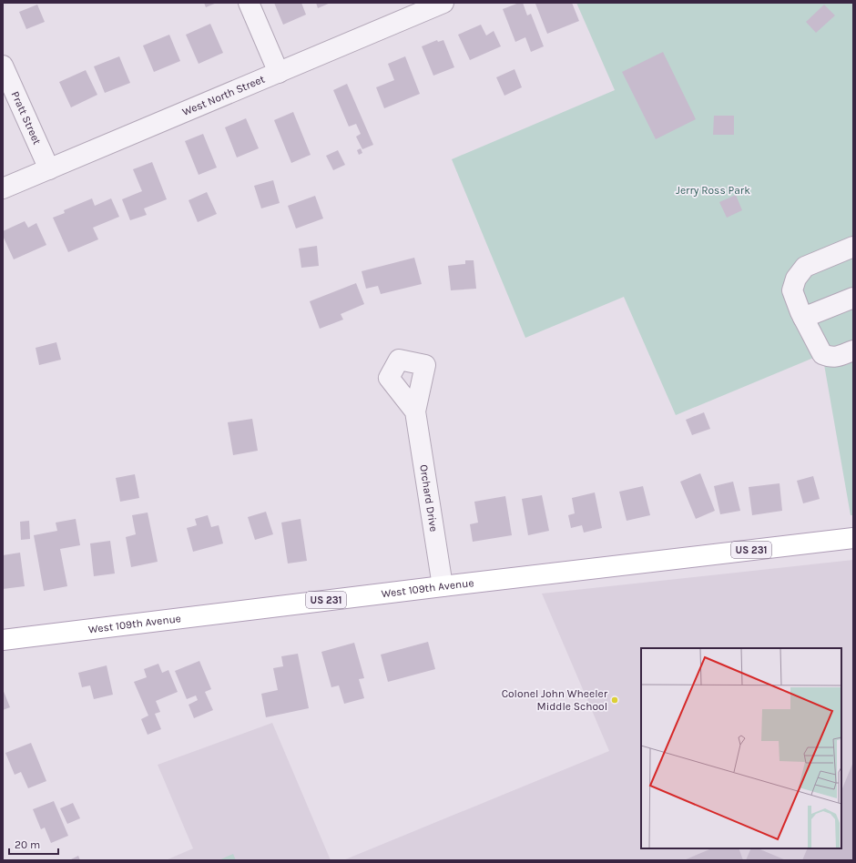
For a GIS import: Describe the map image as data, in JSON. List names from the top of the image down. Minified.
{"streets":{"main road":["US 231","West 109th Avenue"],"street":["West North Street","Pratt Street","Orchard Drive"]},"crossings":[["West North Street","Pratt Street"],["Orchard Drive","West 109th Avenue"]],"parks":["Jerry Ross Park"],"places":["Colonel John Wheeler Middle School"],"scale_bar":"20 m"}
